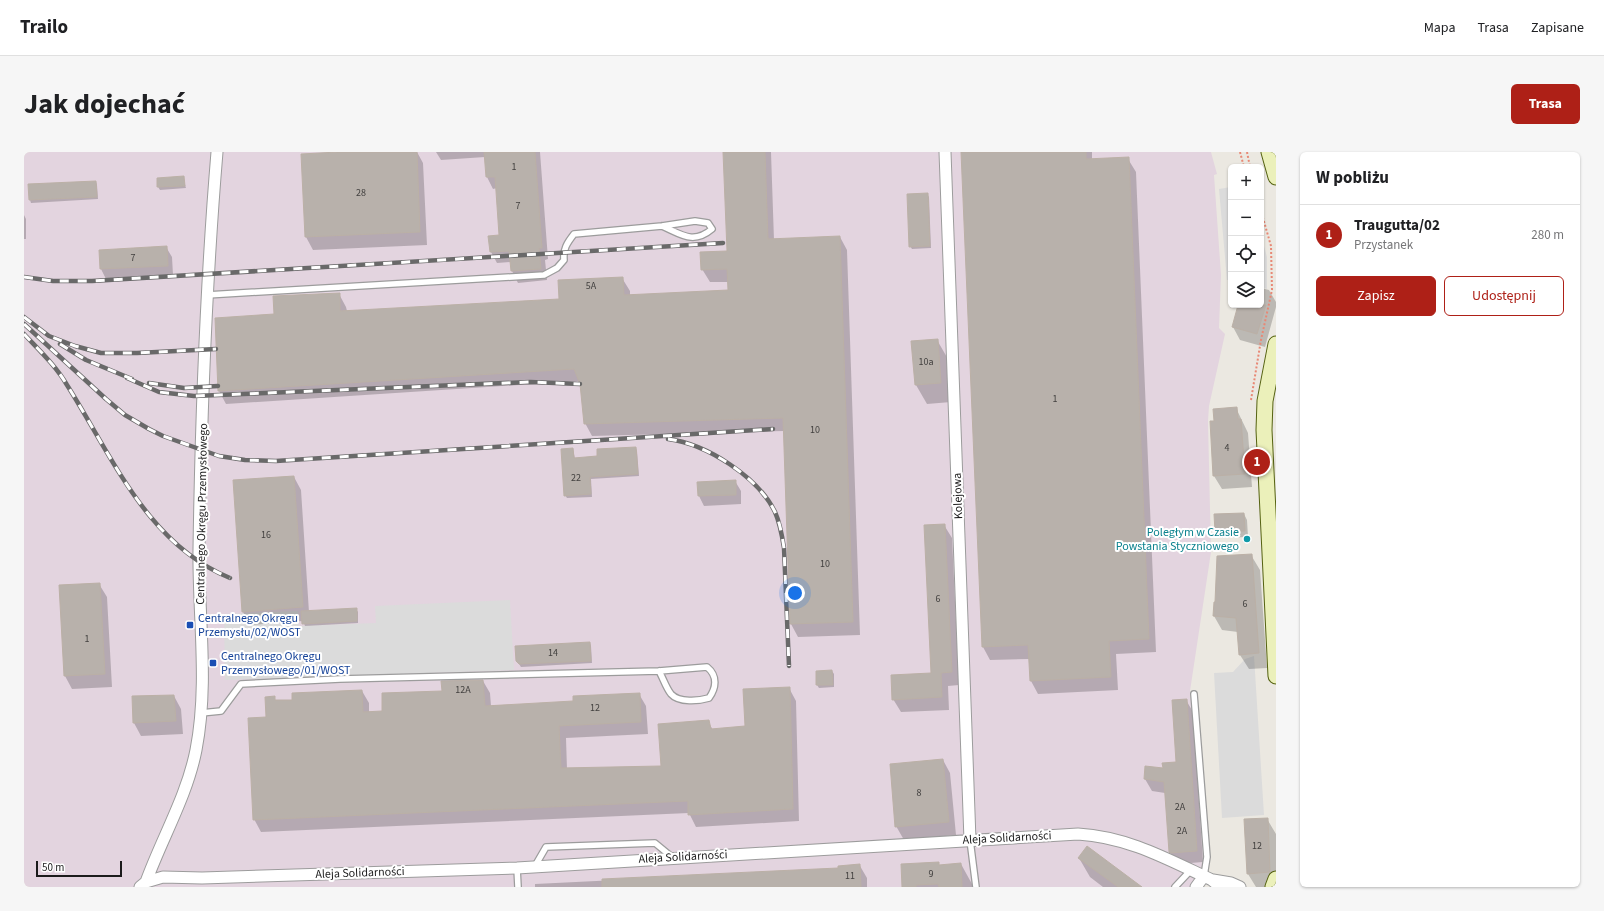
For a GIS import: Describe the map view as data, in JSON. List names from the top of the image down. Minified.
{"streets":{"street":["Kolejowa","Centralnego Okręgu Przemysłowego","Aleja Solidarności"]},"crossings":[["Kolejowa","Aleja Solidarności"],["Centralnego Okręgu Przemysłowego","Aleja Solidarności"]],"places":{"other":["Poległym w Czasie Powstania Styczniowego"],"transit":["Centralnego Okręgu Przemysłu/02/WOST","Centralnego Okręgu Przemysłowego/01/WOST"]},"house_numbers":["1","28","7","7","5A","10a","1","10","4","22","16","10","6","6","1","14","12A","12","8","2A","2A","12","9","11"],"scale_bar":"50 m","page":{"header":"Trailo","nav":["Mapa","Trasa","Zapisane"],"title":"Jak dojechać","buttons":["Trasa",["Zapisz","Udostępnij"]],"heading":"W pobliżu","map_buttons":["+","−"],"list":[{"mark":"1","name":"Traugutta/02","note":"Przystanek","value":"280 m"}],"pins":"1","scale":"50 m"}}
